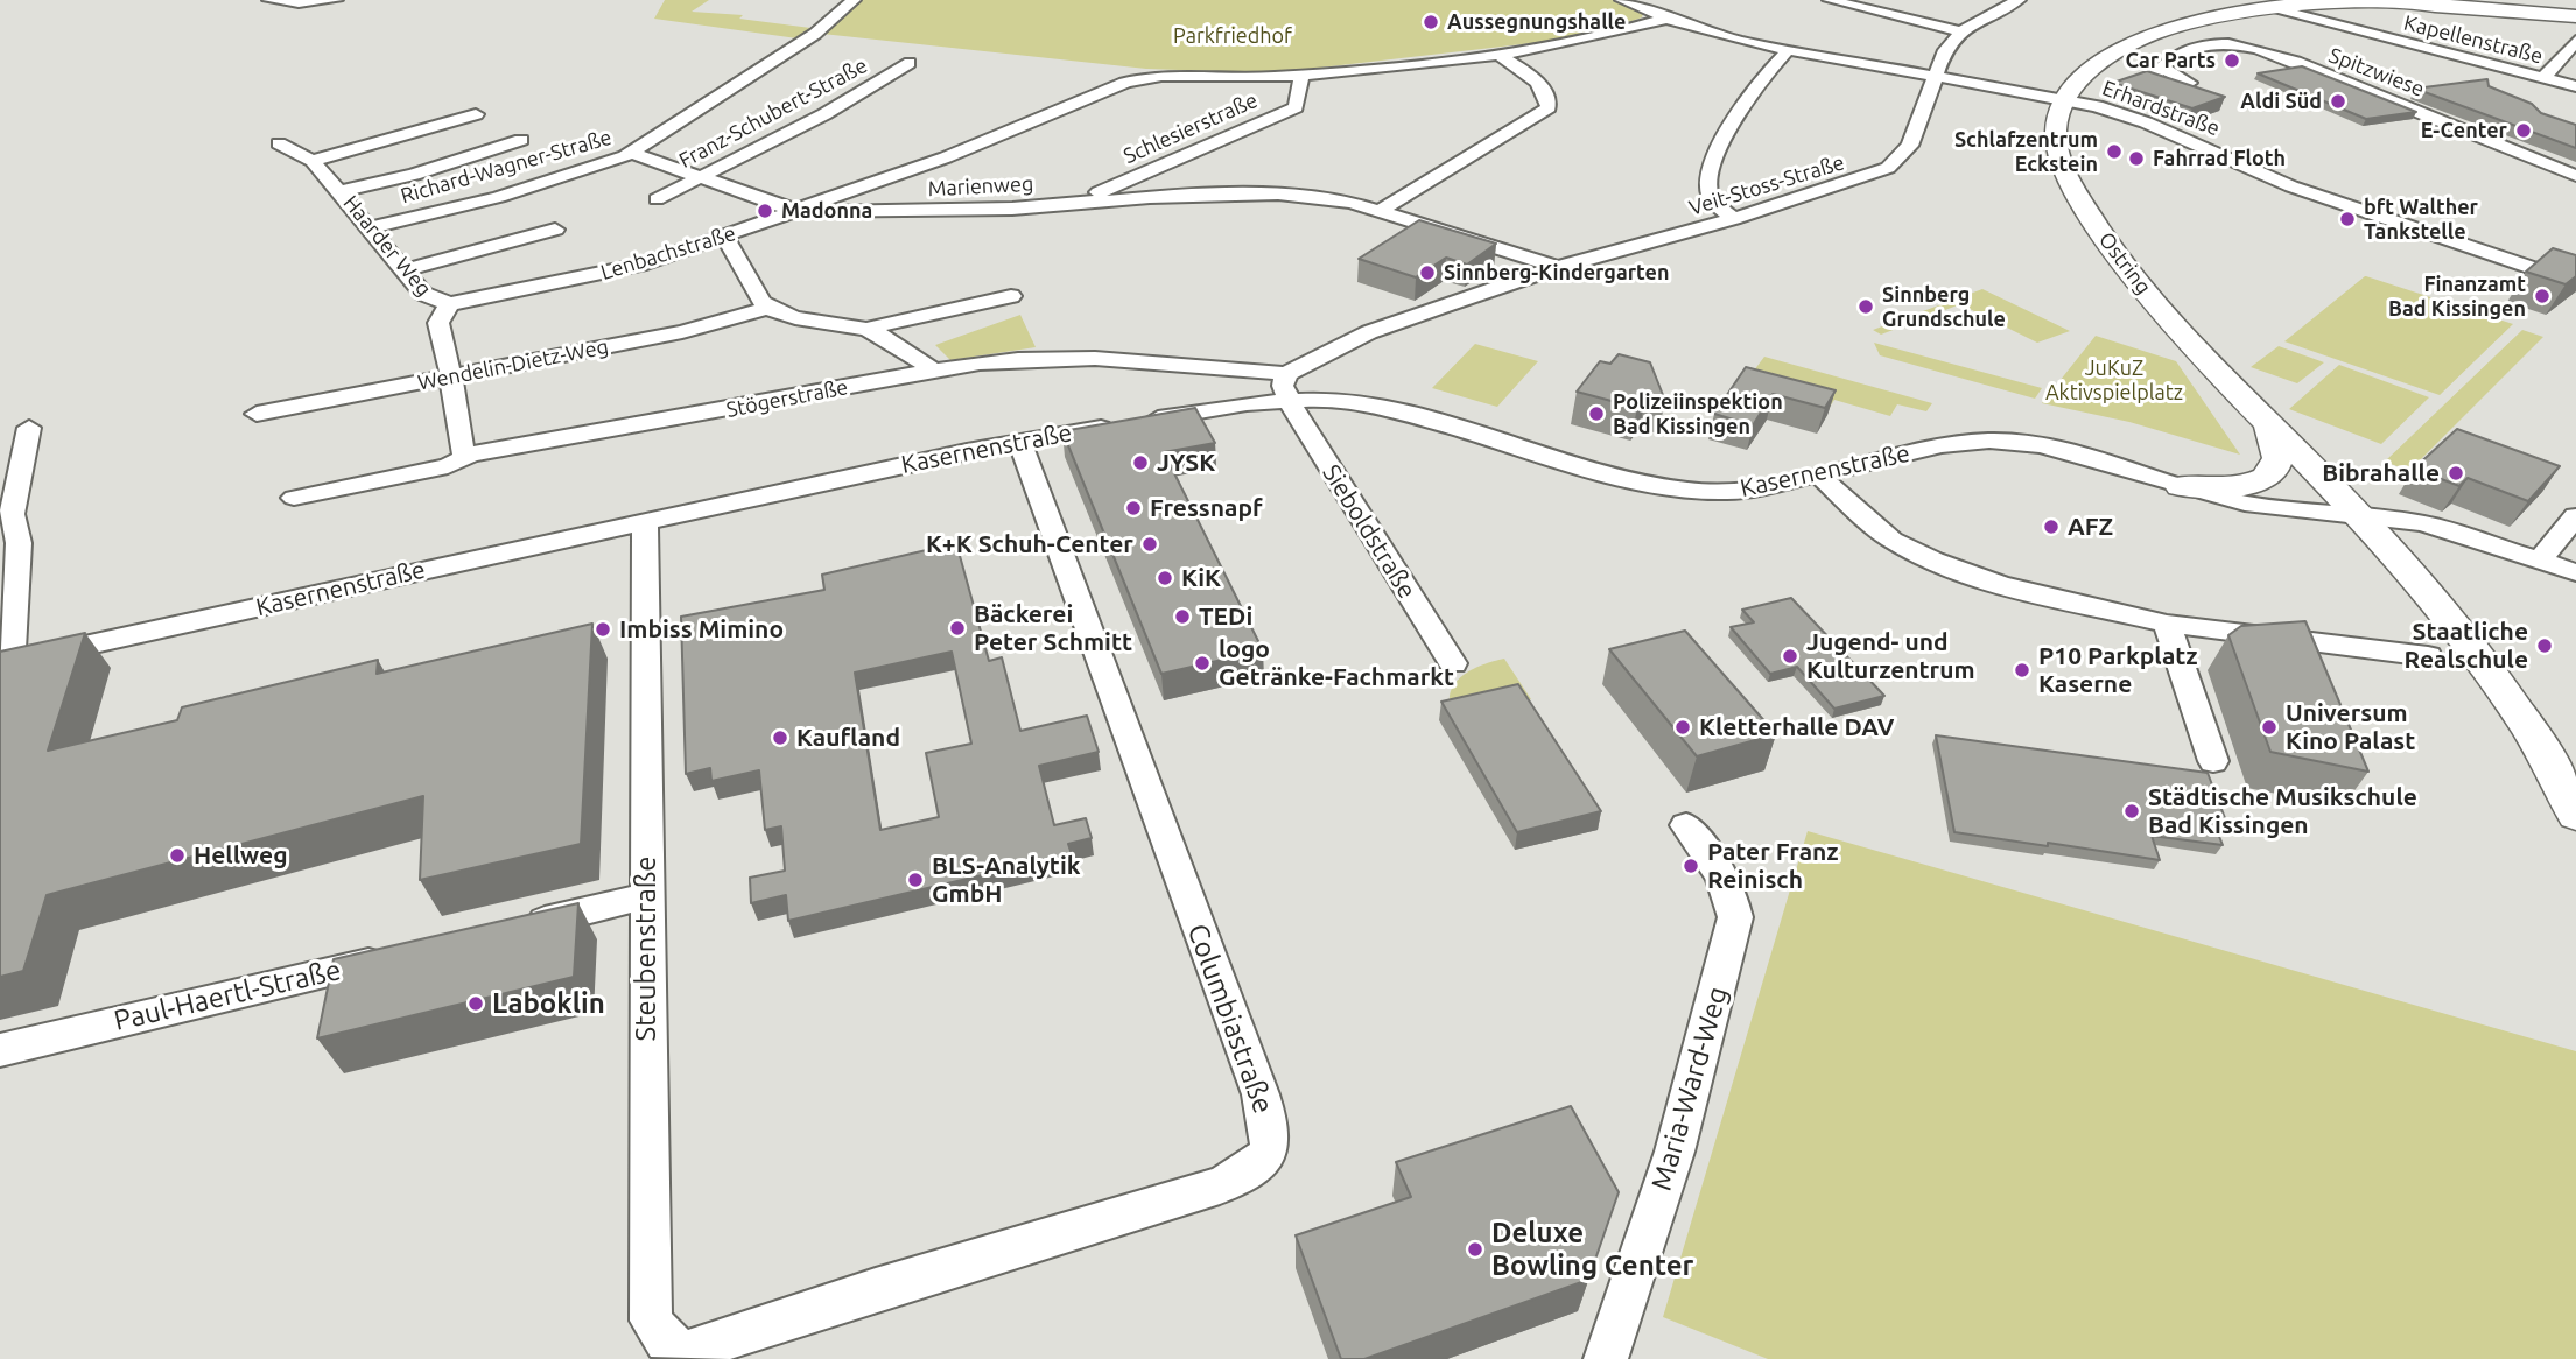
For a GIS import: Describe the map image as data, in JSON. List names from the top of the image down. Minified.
{"streets":{"main road":["Ostring"],"street":["Kapellenstraße","Spitzwiese","Erhardstraße","Franz-Schubert-Straße","Schlesierstraße","Richard-Wagner-Straße","Veit-Stoss-Straße","Marienweg","Haarder Weg","Lenbachstraße","Wendelin-Dietz-Weg","Stögerstraße","Kasernenstraße","Sieboldstraße","Steubenstraße","Paul-Haertl-Straße","Columbiastraße","Maria-Ward-Weg"]},"crossings":[["Erhardstraße","Veit-Stoss-Straße"],["Erhardstraße","Ostring"],["Franz-Schubert-Straße","Marienweg"],["Schlesierstraße","Marienweg"],["Schlesierstraße","Lenbachstraße"],["Richard-Wagner-Straße","Marienweg"],["Richard-Wagner-Straße","Haarder Weg"],["Veit-Stoss-Straße","Marienweg"],["Marienweg","Lenbachstraße"],["Haarder Weg","Lenbachstraße"],["Haarder Weg","Wendelin-Dietz-Weg"],["Haarder Weg","Stögerstraße"],["Ostring","Kasernenstraße"],["Stögerstraße","Kasernenstraße"],["Stögerstraße","Sieboldstraße"],["Kasernenstraße","Sieboldstraße"],["Kasernenstraße","Steubenstraße"],["Kasernenstraße","Columbiastraße"],["Steubenstraße","Columbiastraße"]],"parks":["Parkfriedhof","JuKuZ Aktivspielplatz"],"places":["Aussegnungshalle","Car Parts","Aldi Süd","E-Center","Schlafzentrum Eckstein","Fahrrad Floth","Madonna","bft Walther Tankstelle","Sinnberg-Kindergarten","Finanzamt Bad Kissingen","Sinnberg Grundschule","Polizeiinspektion Bad Kissingen","JYSK","Bibrahalle","Fressnapf","AFZ","K+K Schuh-Center","KiK","TEDi","Bäckerei Peter Schmitt","Imbiss Mimino","Staatliche Realschule","Jugend- und Kulturzentrum","logo Getränke-Fachmarkt","P10 Parkplatz Kaserne","Kletterhalle DAV","Universum Kino Palast","Kaufland","Städtische Musikschule Bad Kissingen","Hellweg","Pater Franz Reinisch","BLS-Analytik GmbH","Laboklin","Deluxe Bowling Center"]}
